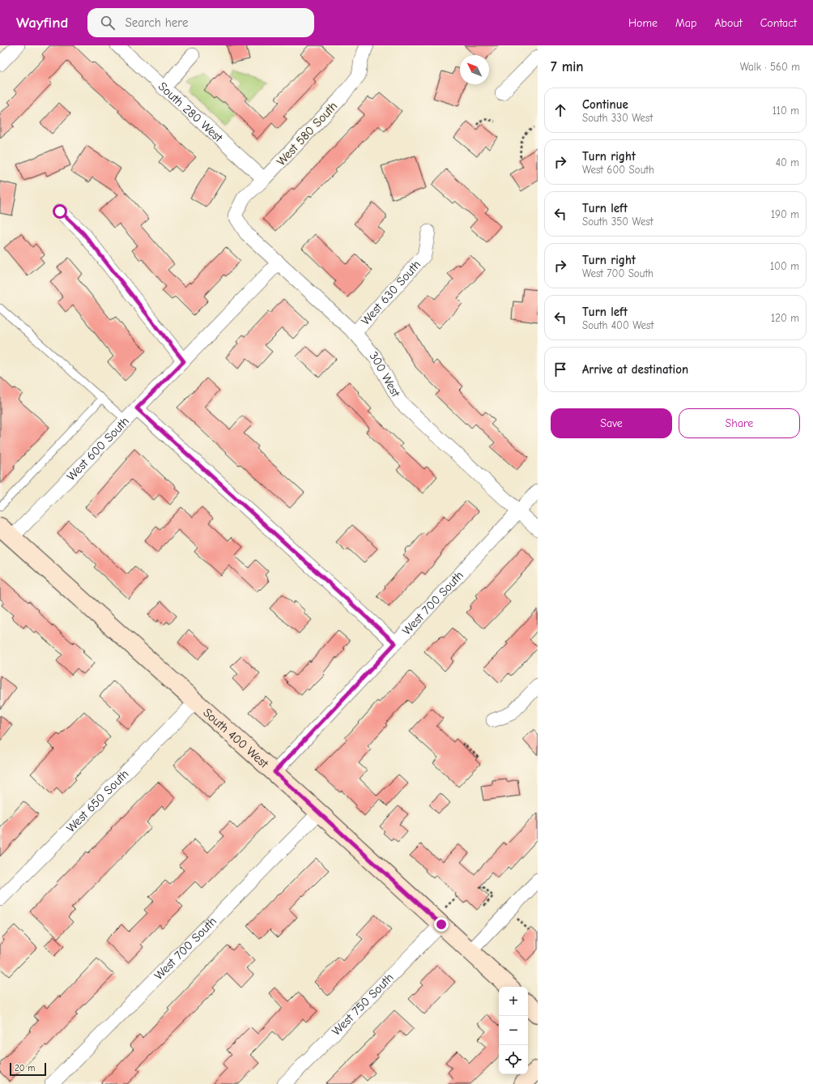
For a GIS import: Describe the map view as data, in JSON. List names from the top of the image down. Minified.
{"streets":{"main road":["South 400 West"],"street":["South 280 West","West 580 South","West 630 South","300 West","West 600 South","West 700 South","West 650 South","West 750 South"]},"crossings":[["South 280 West","West 580 South"],["West 580 South","300 West"],["West 630 South","300 West"],["300 West","West 600 South"],["300 West","West 700 South"],["West 600 South","South 400 West"],["West 700 South","South 400 West"],["South 400 West","West 650 South"],["South 400 West","West 750 South"]],"scale_bar":"20 m","north":"top left","page":{"header":"Wayfind","search":"Search here","nav":["Home","Map","About","Contact"],"heading":["7 min","Walk · 560 m"],"list":[["Continue","South 330 West","110 m"],["Turn right","West 600 South","40 m"],["Turn left","South 350 West","190 m"],["Turn right","West 700 South","100 m"],["Turn left","South 400 West","120 m"],"Arrive at destination"],"buttons":["Save","Share"],"map_buttons":["+","−"],"scale":"20 m"}}
